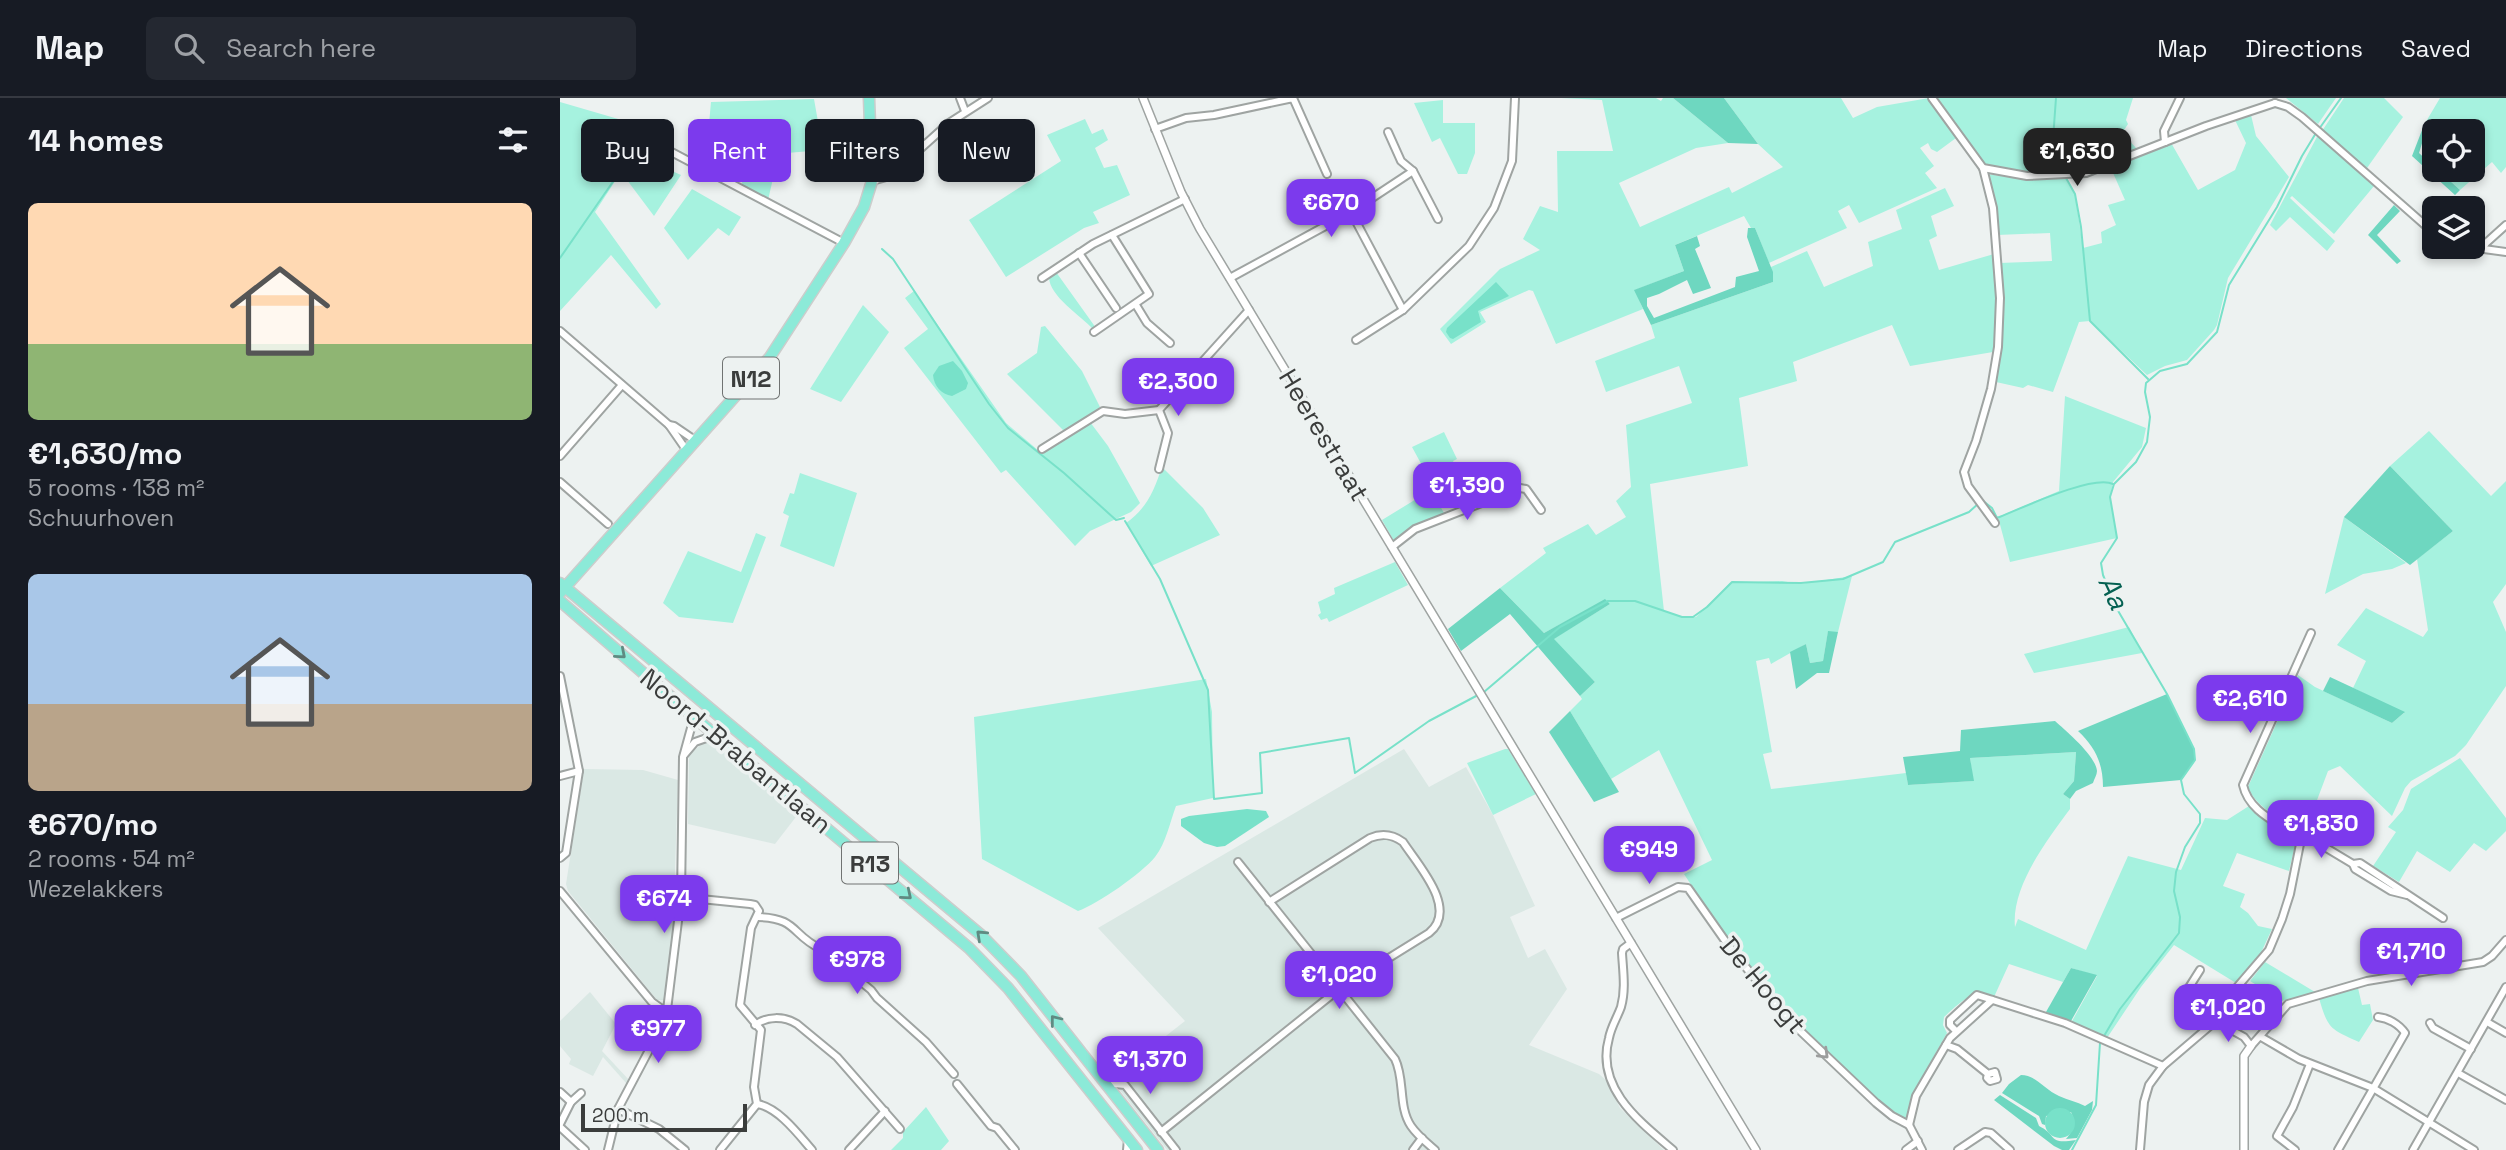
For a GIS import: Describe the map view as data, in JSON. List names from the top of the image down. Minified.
{"streets":{"main road":["N12","Noord-Brabantlaan","R13"],"street":["Heerestraat","De Hoogt"]},"crossings":[["N12","Noord-Brabantlaan"],["Heerestraat","De Hoogt"]],"one_way":["De Hoogt"],"water":["Aa"],"scale_bar":"200 m","page":{"header":"Map","search":"Search here","nav":["Map","Directions","Saved"],"heading":"14 homes","chip":["Buy","Rent","Filters","New"],"price":["€1,630","€670","€2,300","€1,390","€2,610","€1,830","€949","€674","€1,710","€978","€1,020","€1,020","€977","€1,370"],"list":[{"name":"€1,630/mo","note":"5 rooms · 138 m² · Schuurhoven"},{"name":"€670/mo","note":"2 rooms · 54 m² · Wezelakkers"}],"scale":"200 m"}}
